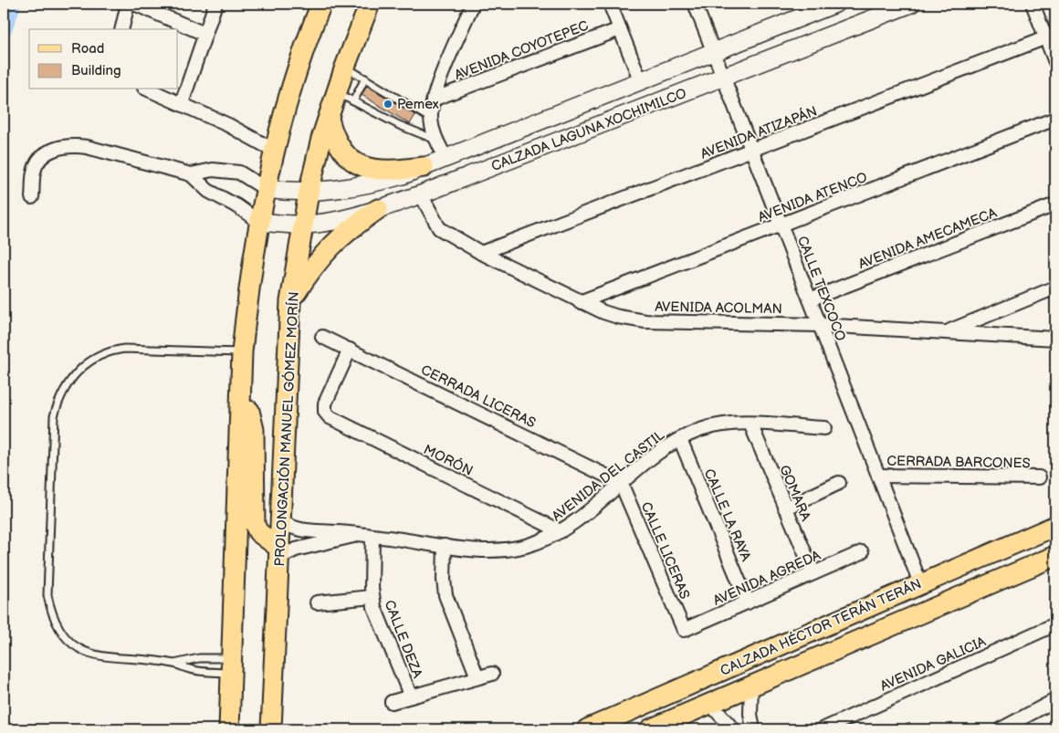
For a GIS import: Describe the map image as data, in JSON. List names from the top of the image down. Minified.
{"streets":{"main road":["CALZADA LAGUNA XOCHIMILCO","PROLONGACIÓN MANUEL GÓMEZ MORÍN","CALZADA HÉCTOR TERÁN TERÁN"],"street":["AVENIDA COYOTEPEC","AVENIDA ATIZAPÁN","AVENIDA ATENCO","AVENIDA AMECAMECA","CALLE TEXCOCO","AVENIDA ACOLMAN","CERRADA LICERAS","MORÓN","CERRADA BARCONES","AVENIDA DEL CASTIL","GOMARA","CALLE LA RAYA","CALLE LICERAS","AVENIDA AGREDA","CALLE DEZA","AVENIDA GALICIA"]},"crossings":[["CALZADA LAGUNA XOCHIMILCO","CALLE TEXCOCO"],["CALZADA LAGUNA XOCHIMILCO","AVENIDA ACOLMAN"],["CALZADA LAGUNA XOCHIMILCO","PROLONGACIÓN MANUEL GÓMEZ MORÍN"],["AVENIDA ATIZAPÁN","CALLE TEXCOCO"],["AVENIDA ATIZAPÁN","AVENIDA ACOLMAN"],["AVENIDA ATENCO","CALLE TEXCOCO"],["AVENIDA ATENCO","AVENIDA ACOLMAN"],["AVENIDA AMECAMECA","CALLE TEXCOCO"],["CALLE TEXCOCO","AVENIDA ACOLMAN"],["CALLE TEXCOCO","CERRADA BARCONES"],["CALLE TEXCOCO","CALZADA HÉCTOR TERÁN TERÁN"],["CERRADA LICERAS","MORÓN"],["CERRADA LICERAS","AVENIDA DEL CASTIL"],["CERRADA LICERAS","CALLE LICERAS"],["PROLONGACIÓN MANUEL GÓMEZ MORÍN","AVENIDA DEL CASTIL"],["MORÓN","AVENIDA DEL CASTIL"],["AVENIDA DEL CASTIL","GOMARA"],["AVENIDA DEL CASTIL","CALLE LA RAYA"],["AVENIDA DEL CASTIL","CALLE LICERAS"],["AVENIDA DEL CASTIL","CALLE DEZA"],["GOMARA","AVENIDA AGREDA"],["CALLE LA RAYA","AVENIDA AGREDA"],["CALLE LICERAS","AVENIDA AGREDA"]],"places":["Pemex"],"legend":["Road","Building"]}
